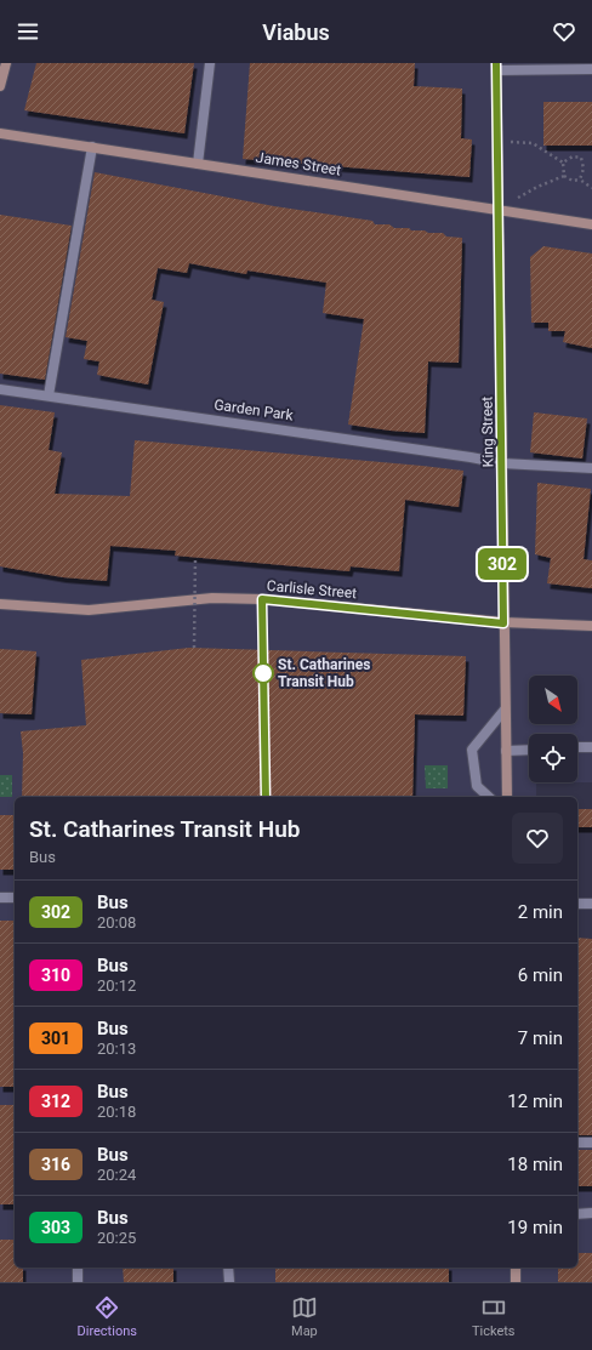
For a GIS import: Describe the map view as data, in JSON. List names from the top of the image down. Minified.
{"streets":{"street":["James Street","Garden Park","King Street","Carlisle Street"]},"crossings":[["James Street","King Street"],["Garden Park","King Street"],["King Street","Carlisle Street"]],"places":["St. Catharines Transit Hub"],"lines":["bus line 302"],"north":"bottom right","page":{"header":"Viabus","on_map":"302","heading":["St. Catharines Transit Hub","Bus"],"list":[{"mark":"302","name":"Bus","note":"20:08","value":"2 min"},{"mark":"310","name":"Bus","note":"20:12","value":"6 min"},{"mark":"301","name":"Bus","note":"20:13","value":"7 min"},{"mark":"312","name":"Bus","note":"20:18","value":"12 min"},{"mark":"316","name":"Bus","note":"20:24","value":"18 min"},{"mark":"303","name":"Bus","note":"20:25","value":"19 min"}],"tabs":["Directions","Map","Tickets"]}}
